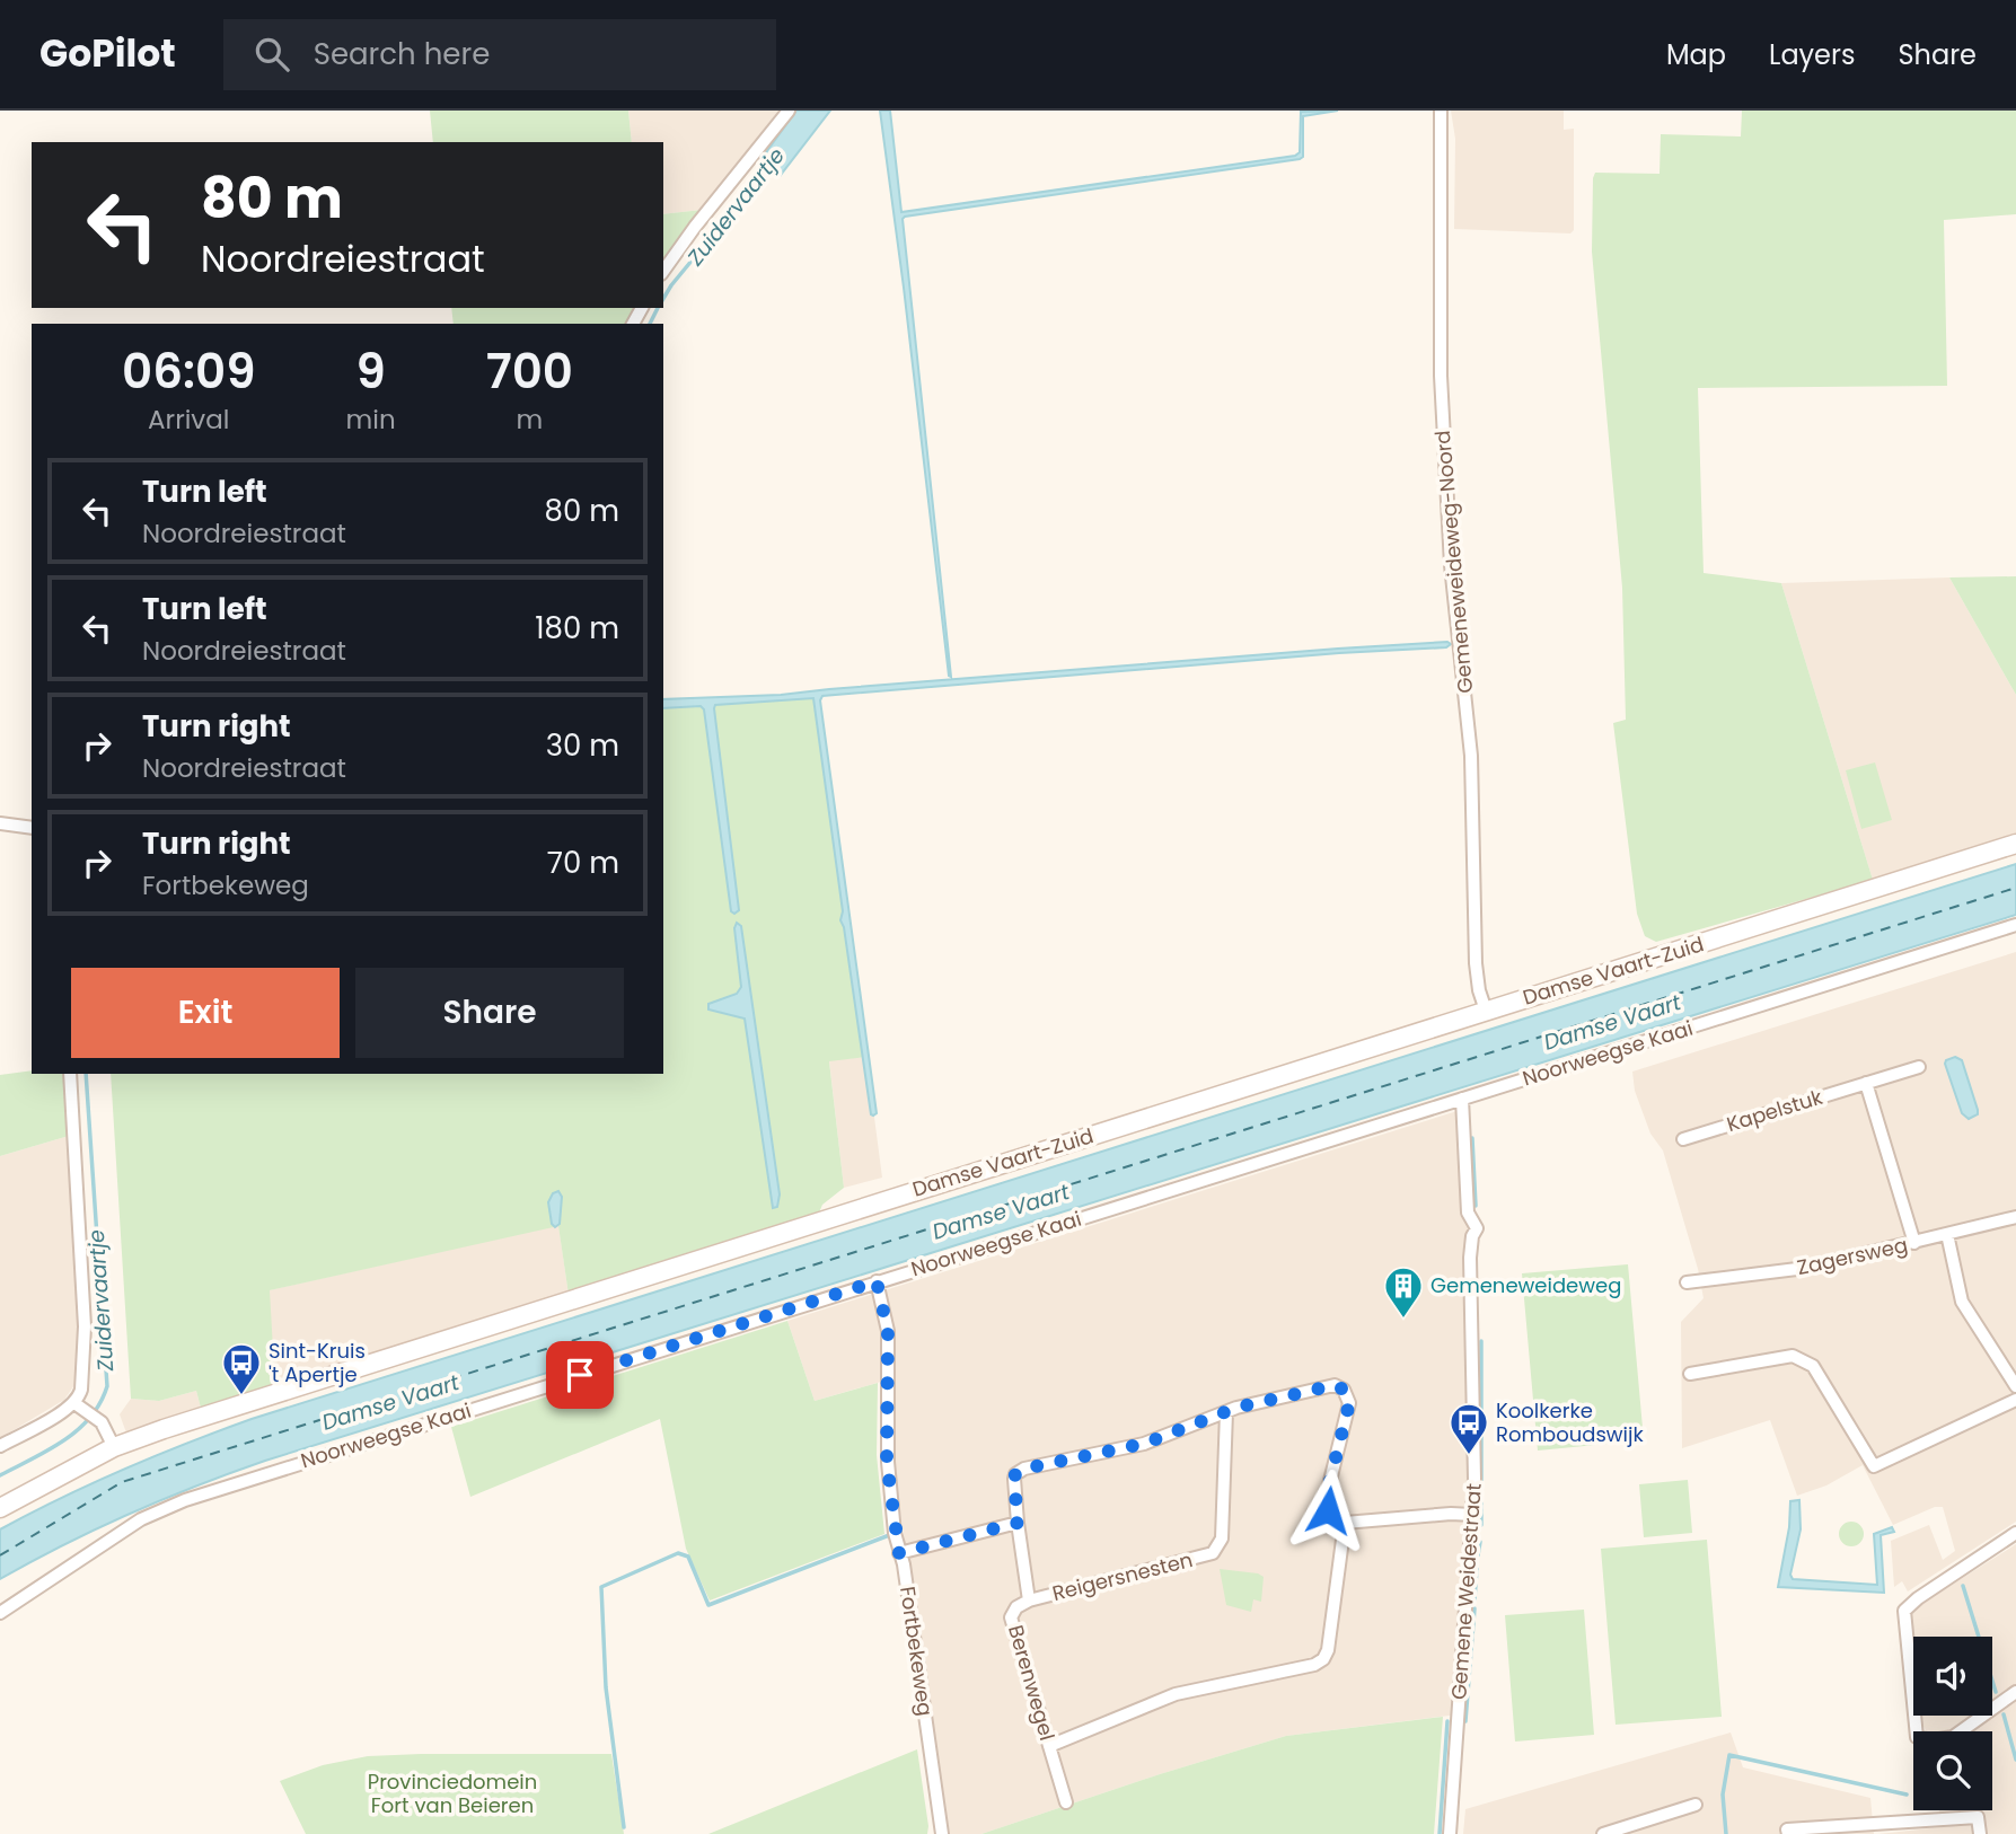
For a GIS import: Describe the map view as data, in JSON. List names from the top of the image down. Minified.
{"streets":{"street":["Gemeneweideweg-Noord","Damse Vaart-Zuid","Noorweegse Kaai","Kapelstuk","Zagersweg","Reigersnesten","Gemene Weidestraat","Fortbekeweg","Berenwegel"]},"crossings":[["Gemeneweideweg-Noord","Damse Vaart-Zuid"],["Noorweegse Kaai","Gemene Weidestraat"],["Noorweegse Kaai","Fortbekeweg"],["Reigersnesten","Berenwegel"]],"water":["Zuidervaartje","Damse Vaart"],"parks":["Provinciedomein Fort van Beieren"],"places":{"building":["Gemeneweideweg"],"bus stop":["Sint-Kruis 't Apertje","Koolkerke Romboudswijk"]},"page":{"header":"GoPilot","search":"Search here","nav":["Map","Layers","Share"],"turn":["80 m","Noordreiestraat"],"eta":["06:09","Arrival","9","min","700","m"],"list":[{"name":"Turn left","note":"Noordreiestraat","value":"80 m"},{"name":"Turn left","note":"Noordreiestraat","value":"180 m"},{"name":"Turn right","note":"Noordreiestraat","value":"30 m"},{"name":"Turn right","note":"Fortbekeweg","value":"70 m"}],"buttons":["Exit","Share"]}}
